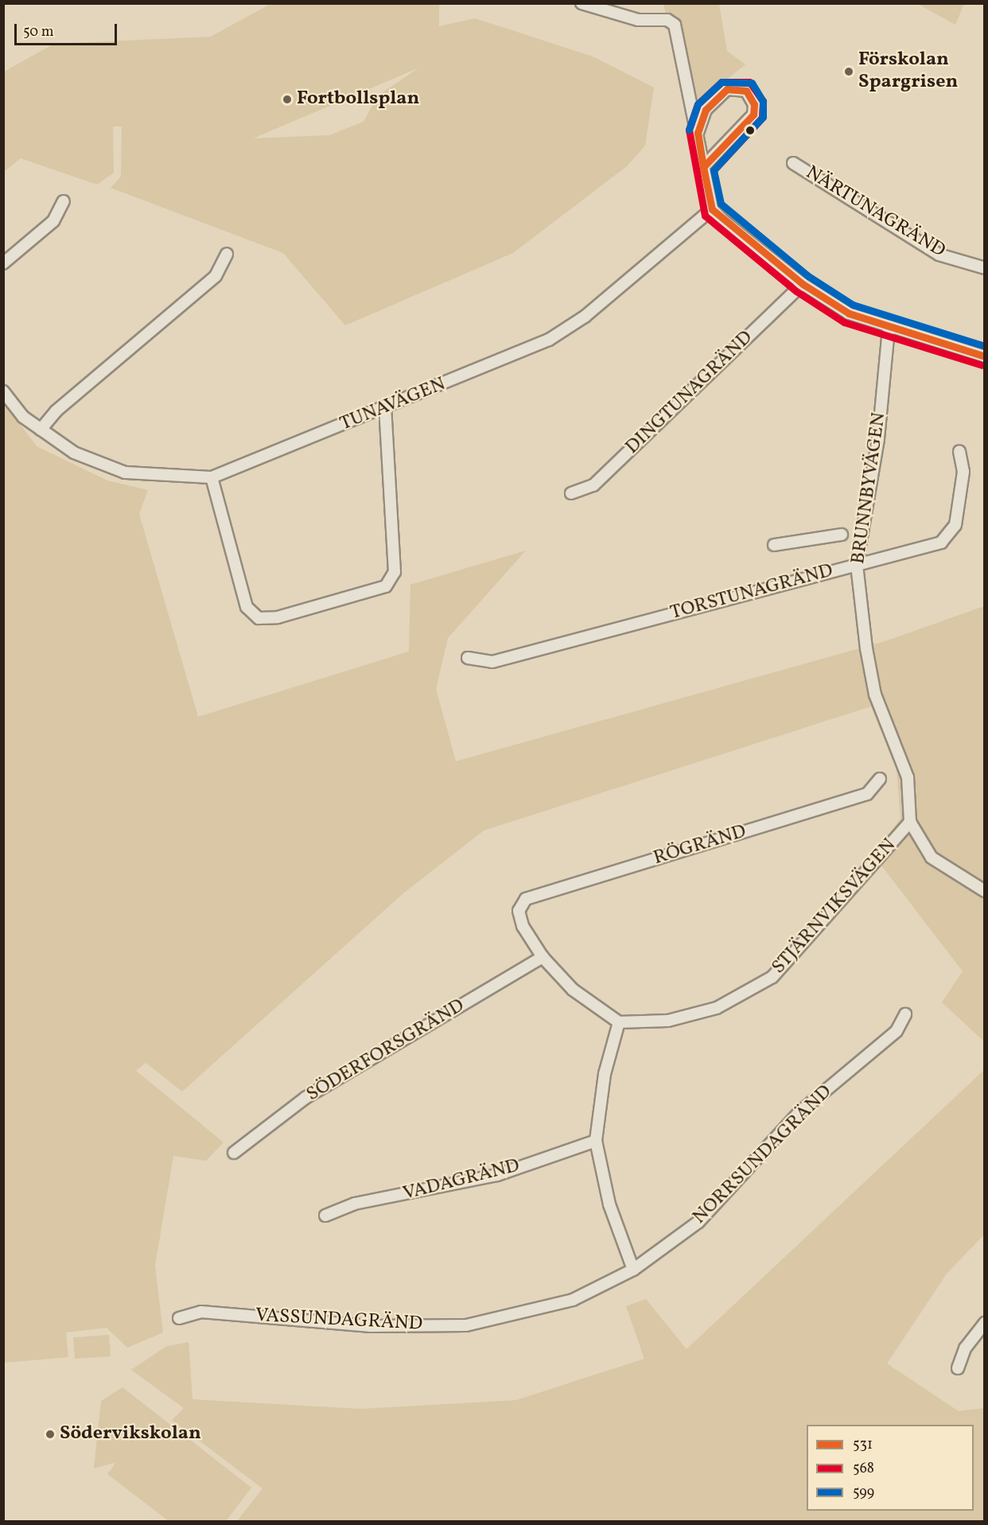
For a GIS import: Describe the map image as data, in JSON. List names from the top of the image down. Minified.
{"streets":{"street":["NÄRTUNAGRÄND","DINGTUNAGRÄND","TUNAVÄGEN","BRUNNBYVÄGEN","TORSTUNAGRÄND","RÖGRÄND","STJÄRNVIKSVÄGEN","SÖDERFORSGRÄND","NORRSUNDAGRÄND","VADAGRÄND","VASSUNDAGRÄND"]},"crossings":[["BRUNNBYVÄGEN","TORSTUNAGRÄND"],["BRUNNBYVÄGEN","STJÄRNVIKSVÄGEN"],["RÖGRÄND","SÖDERFORSGRÄND"],["NORRSUNDAGRÄND","VASSUNDAGRÄND"]],"places":["Förskolan Spargrisen","Fortbollsplan","Södervikskolan"],"lines":["transit line 568","transit line 599","transit line 531"],"legend":["531","568","599"],"scale_bar":"50 m"}
